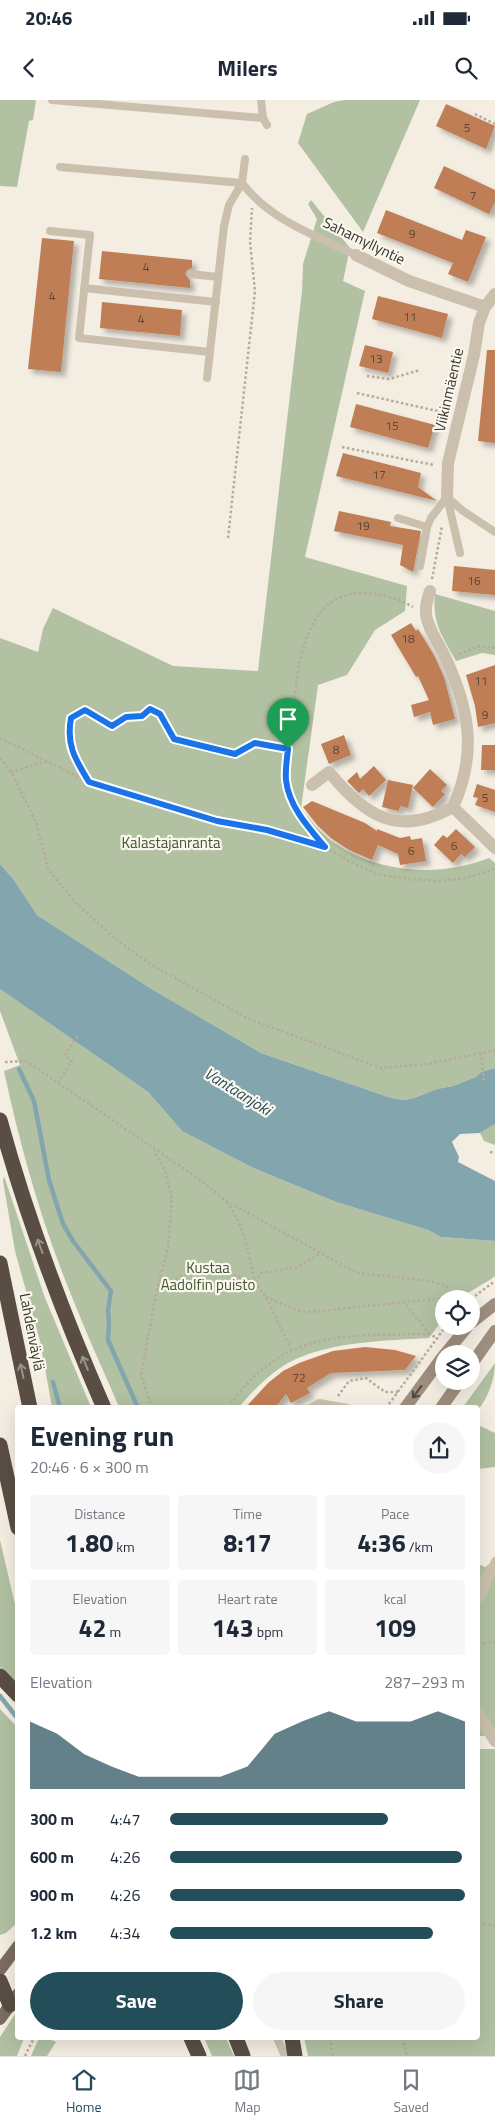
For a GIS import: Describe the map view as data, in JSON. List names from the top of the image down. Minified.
{"streets":{"highway":["Lahdenväylä"],"street":["Sahamyllyntie","Viikinmäentie"]},"crossings":[["Sahamyllyntie","Viikinmäentie"]],"water":["Vantaanjoki"],"parks":["Kalastajanranta","Kustaa Aadolfin puisto"],"house_numbers":["5","7","9","4","4","11","4","13","15","17","19","16","18","11","9","8","5","6","6","72"],"page":{"status":"20:46","header":"Milers","heading":["Evening run","20:46 · 6 × 300 m"],"stats":[["Distance","1.80 km"],["Time","8:17"],["Pace","4:36 /km"],["Elevation","42 m"],["Heart rate","143 bpm"],["kcal","109"]],"chart":["Elevation","287–293 m"],"list":[{"name":"300 m","note":"4:47"},{"name":"600 m","note":"4:26"},{"name":"900 m","note":"4:26"},{"name":"1.2 km","note":"4:34"}],"buttons":["Save","Share"],"tabs":["Home","Map","Saved"]}}
